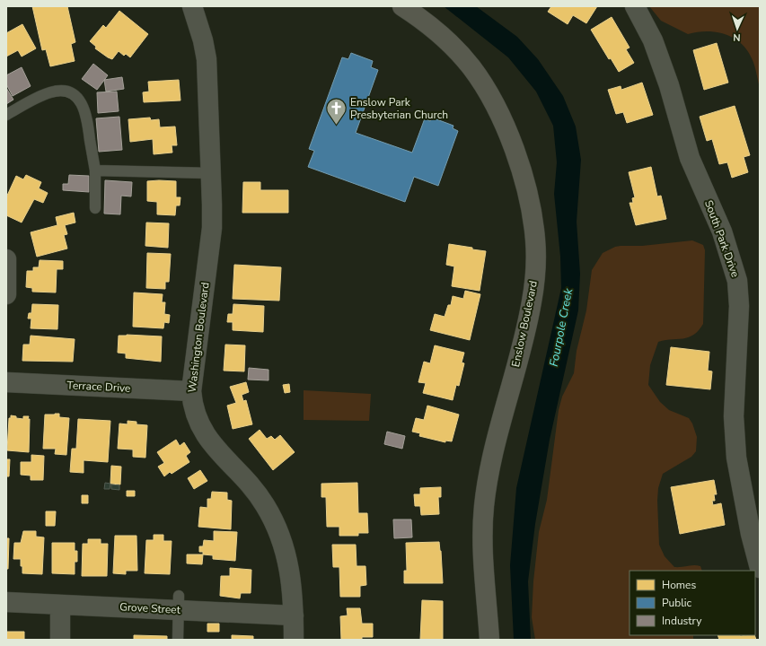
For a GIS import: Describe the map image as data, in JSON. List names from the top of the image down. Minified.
{"streets":{"street":["South Park Drive","Enslow Boulevard","Washington Boulevard","Terrace Drive","Grove Street"]},"crossings":[["Washington Boulevard","Terrace Drive"],["Washington Boulevard","Grove Street"]],"water":["Fourpole Creek"],"places":{"church":["Enslow Park Presbyterian Church"]},"legend":["Homes","Public","Industry"],"north":"bottom"}
